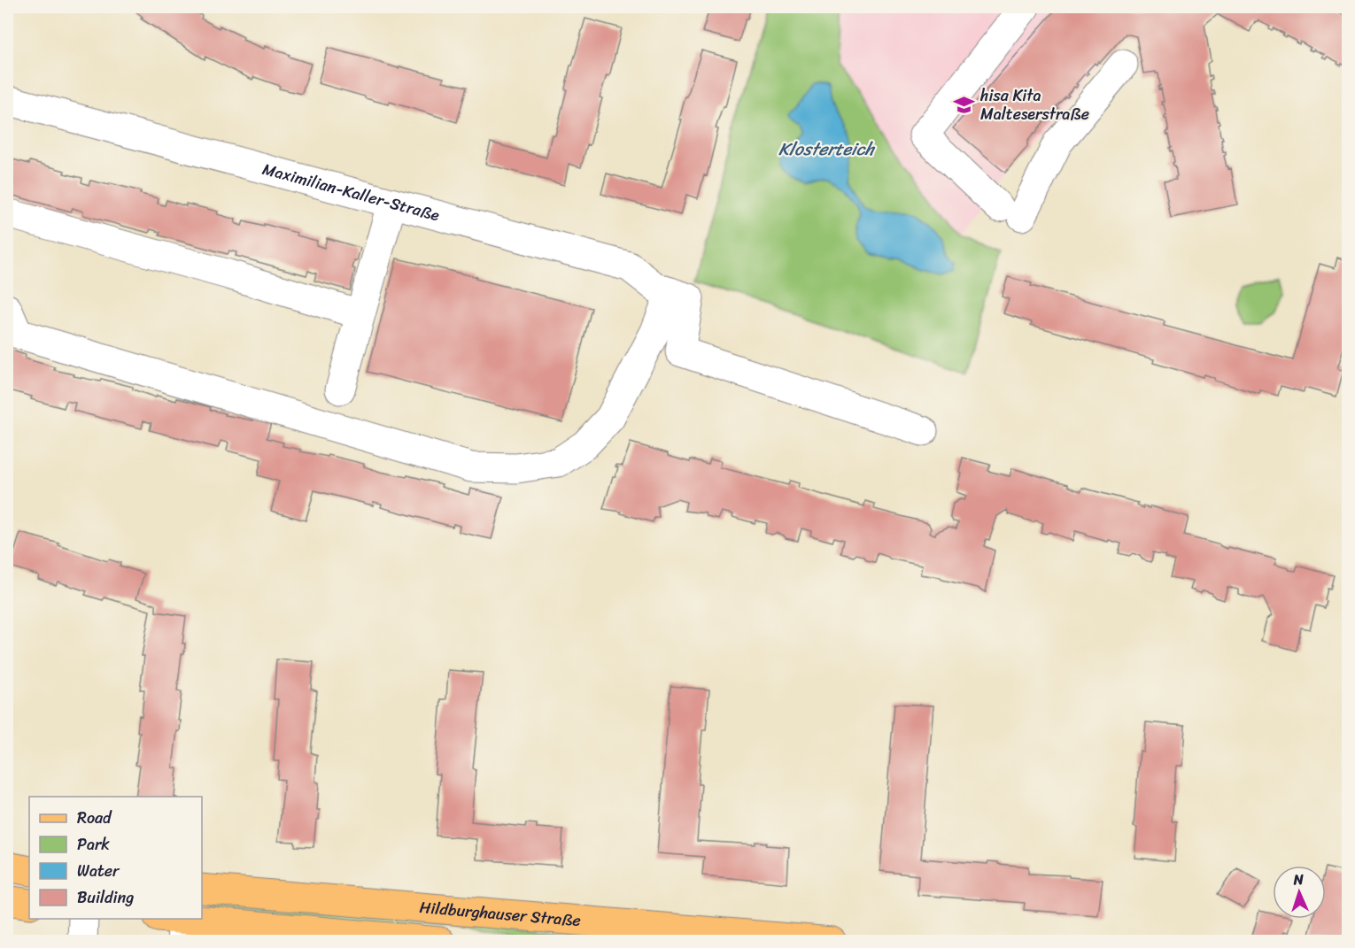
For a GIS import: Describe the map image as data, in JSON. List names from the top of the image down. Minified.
{"streets":{"main road":["Hildburghauser Straße"],"street":["Maximilian-Kaller-Straße"]},"water":["Klosterteich"],"places":{"school or university":["hisa Kita Malteserstraße"]},"legend":["Road","Park","Water","Building"],"north":"top"}
